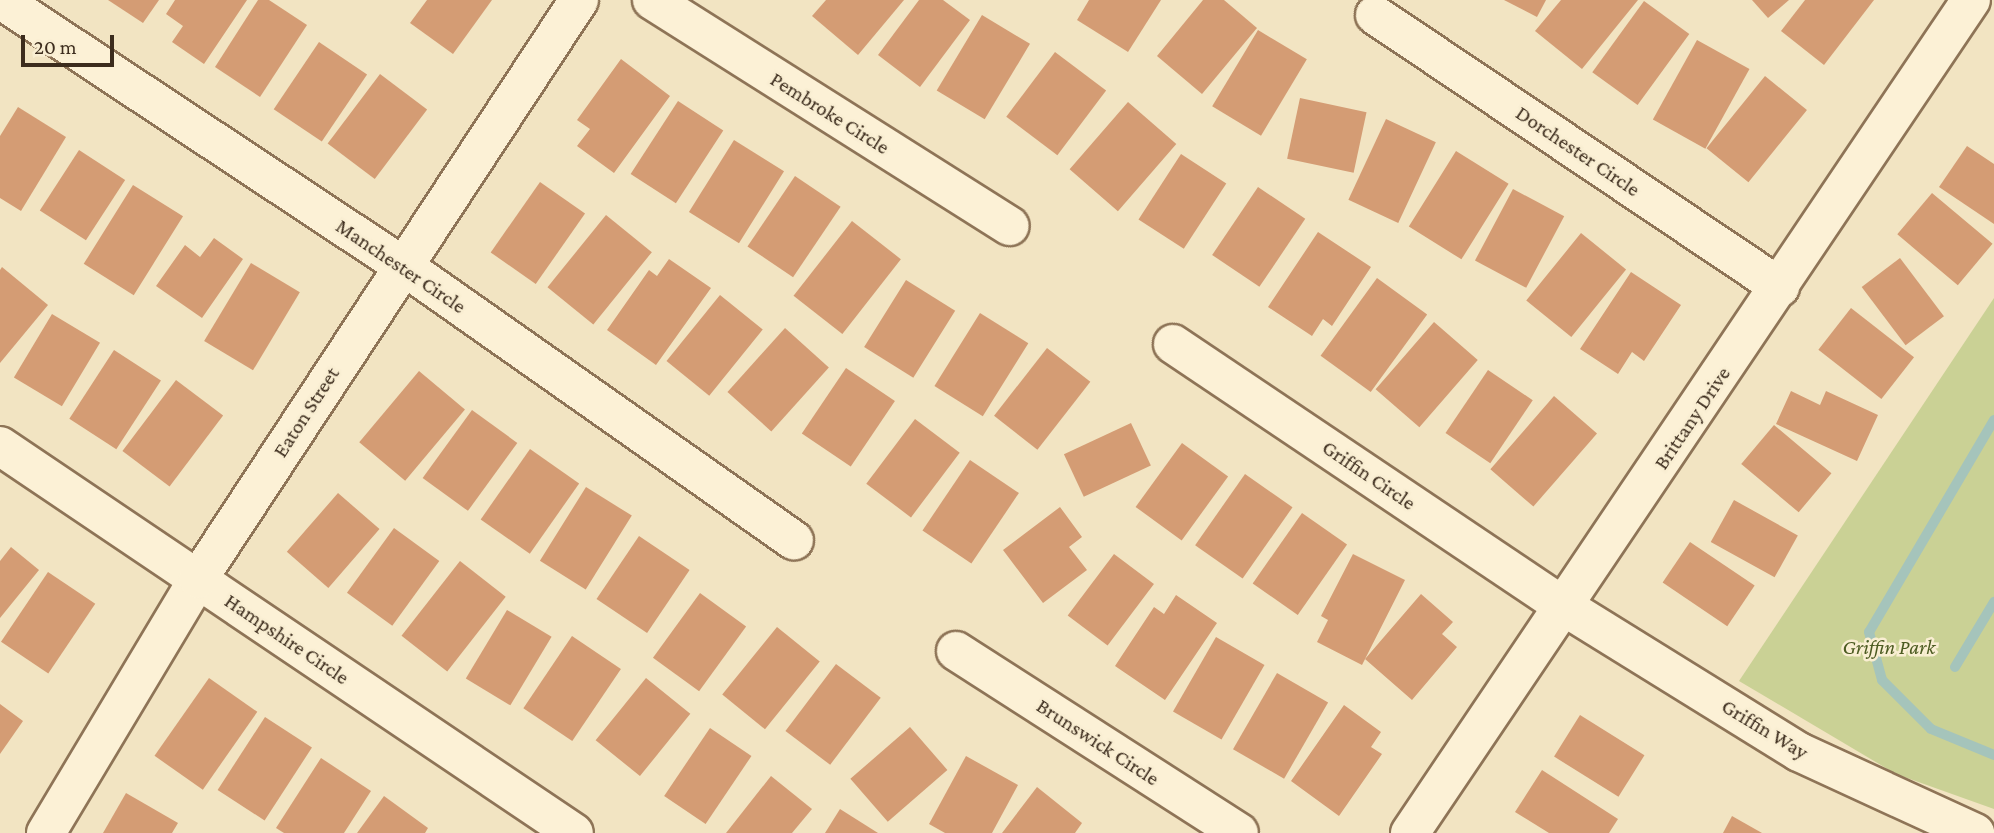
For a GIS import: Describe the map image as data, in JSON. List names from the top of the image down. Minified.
{"streets":{"street":["Pembroke Circle","Dorchester Circle","Manchester Circle","Eaton Street","Brittany Drive","Griffin Circle","Hampshire Circle","Griffin Way","Brunswick Circle"]},"crossings":[["Dorchester Circle","Brittany Drive"],["Manchester Circle","Eaton Street"],["Eaton Street","Hampshire Circle"],["Brittany Drive","Griffin Circle"],["Brittany Drive","Griffin Way"],["Griffin Circle","Griffin Way"]],"parks":["Griffin Park"],"scale_bar":"20 m"}
